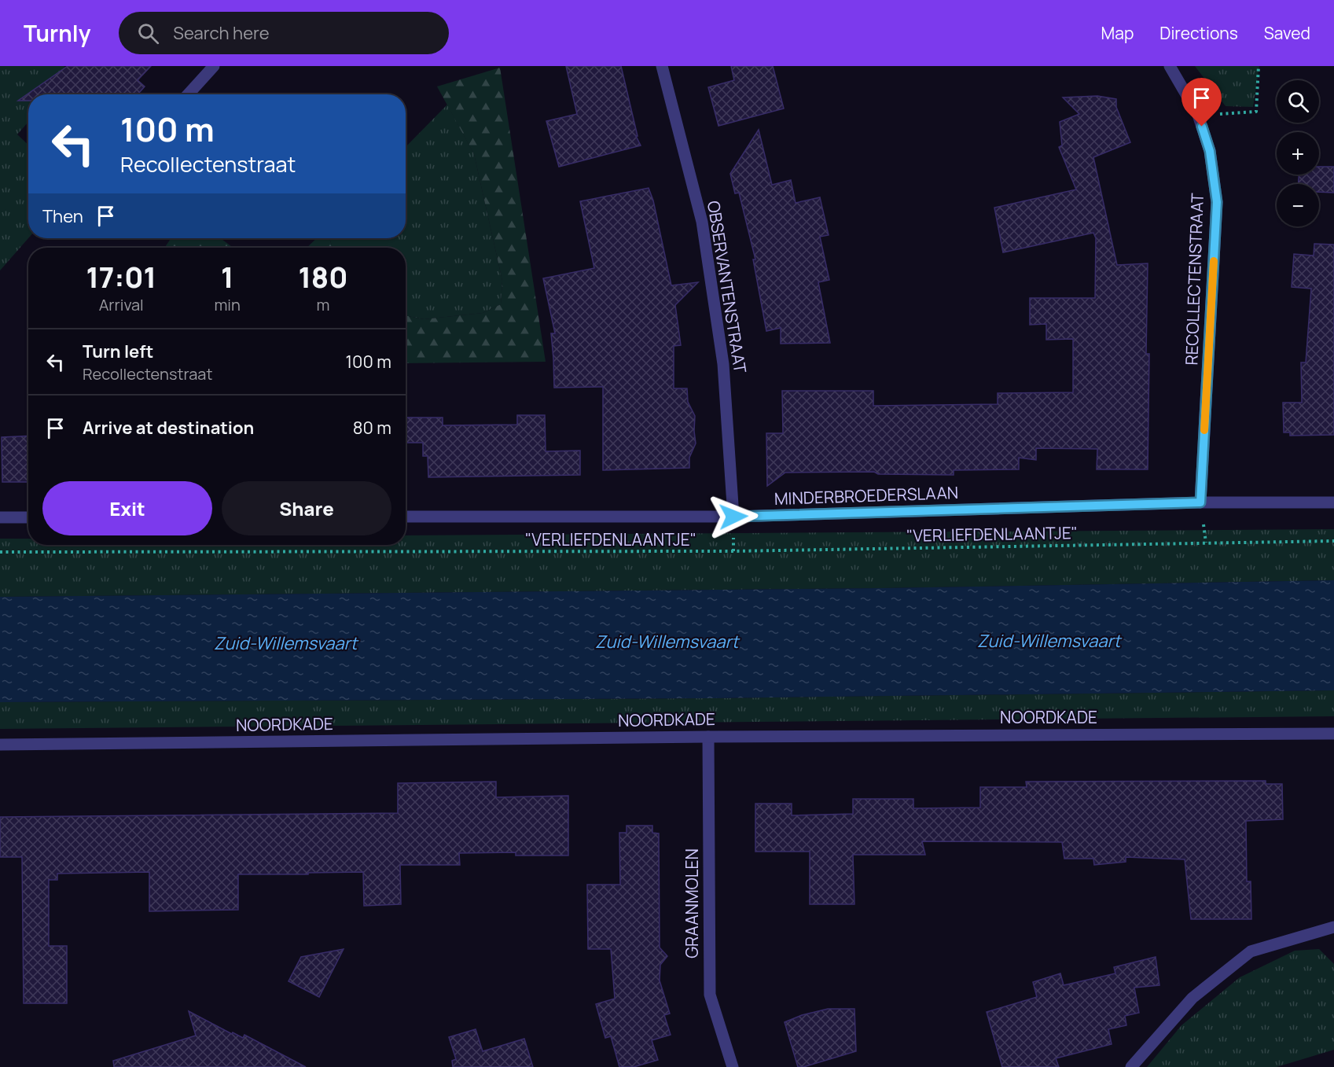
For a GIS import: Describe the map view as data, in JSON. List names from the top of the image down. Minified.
{"streets":{"street":["RECOLLECTENSTRAAT","OBSERVANTENSTRAAT","MINDERBROEDERSLAAN","NOORDKADE","GRAANMOLEN"],"path":["\"VERLIEFDENLAANTJE\""]},"crossings":[["RECOLLECTENSTRAAT","MINDERBROEDERSLAAN"],["OBSERVANTENSTRAAT","MINDERBROEDERSLAAN"],["NOORDKADE","GRAANMOLEN"]],"water":["Zuid-Willemsvaart"],"page":{"header":"Turnly","search":"Search here","nav":["Map","Directions","Saved"],"map_buttons":["+","−"],"turn":["100 m","Recollectenstraat"],"then":"Then","eta":["17:01","Arrival","1","min","180","m"],"list":[{"name":"Turn left","note":"Recollectenstraat","value":"100 m"},{"name":"Arrive at destination","value":"80 m"}],"buttons":["Exit","Share"]}}
